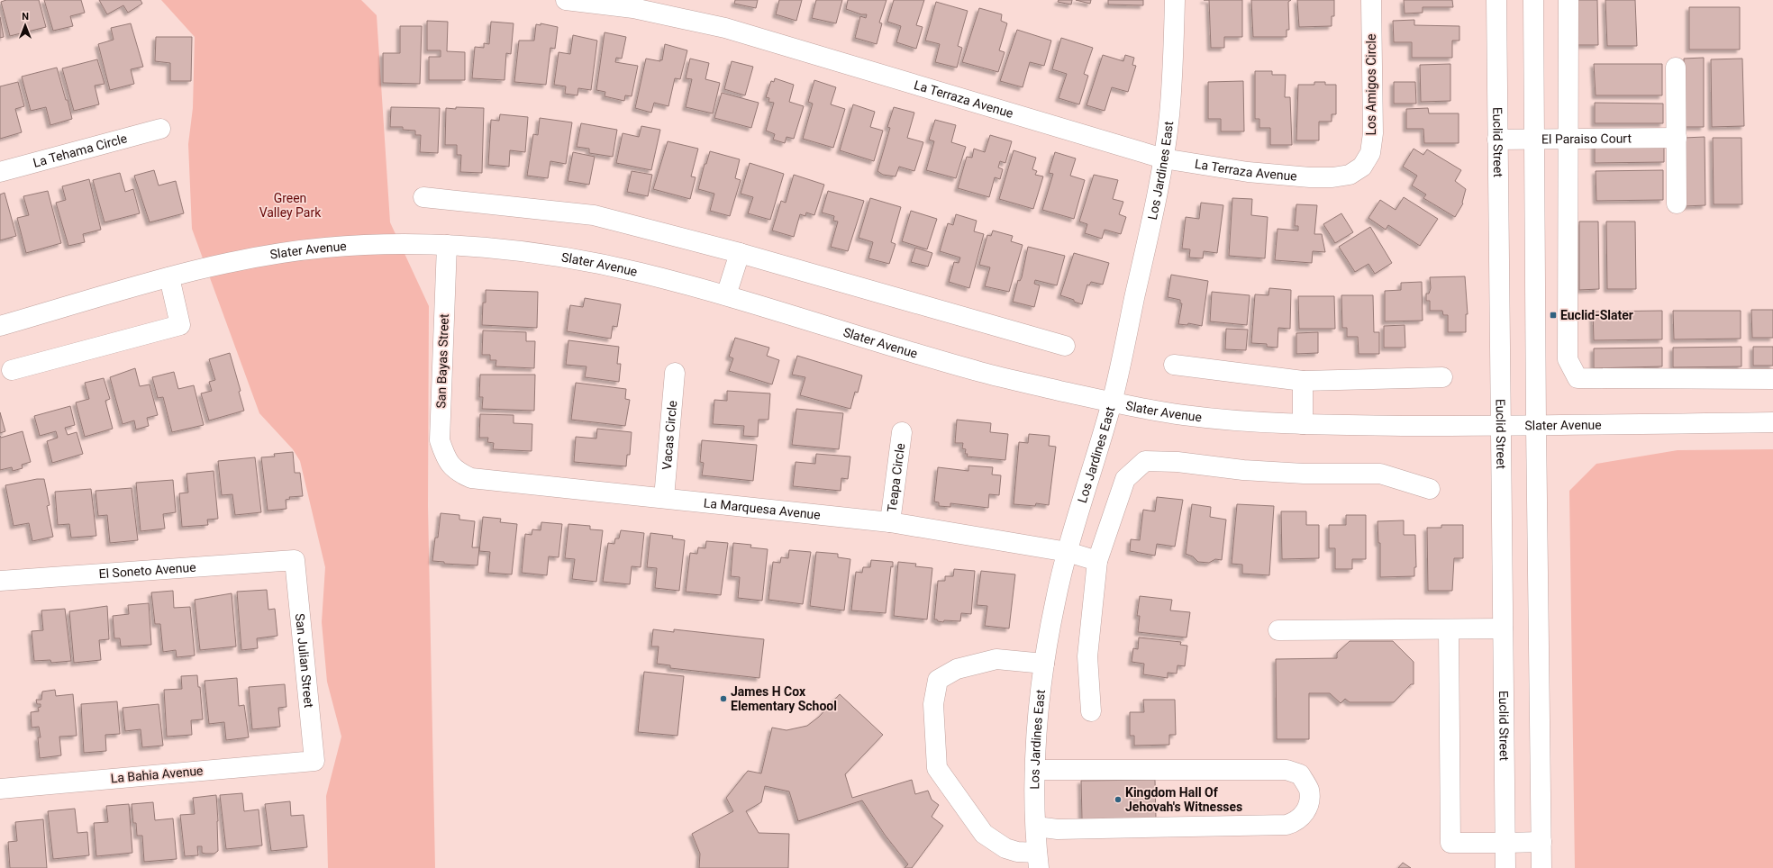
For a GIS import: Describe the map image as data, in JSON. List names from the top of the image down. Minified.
{"streets":{"street":["Los Amigos Circle","La Terraza Avenue","El Paraiso Court","Euclid Street","La Tehama Circle","Los Jardines East","Slater Avenue","San Bayas Street","Vacas Circle","Teapa Circle","La Marquesa Avenue","El Soneto Avenue","San Julian Street","La Bahia Avenue"]},"crossings":[["Los Amigos Circle","La Terraza Avenue"],["La Terraza Avenue","Los Jardines East"],["El Paraiso Court","Euclid Street"],["Euclid Street","Slater Avenue"],["Los Jardines East","Slater Avenue"],["Los Jardines East","La Marquesa Avenue"],["Slater Avenue","San Bayas Street"],["San Bayas Street","La Marquesa Avenue"],["Vacas Circle","La Marquesa Avenue"],["Teapa Circle","La Marquesa Avenue"],["El Soneto Avenue","San Julian Street"],["San Julian Street","La Bahia Avenue"]],"parks":["Green Valley Park"],"places":{"transit":["Euclid-Slater"],"other":["James H Cox Elementary School","Kingdom Hall Of Jehovah's Witnesses"]},"north":"top"}
